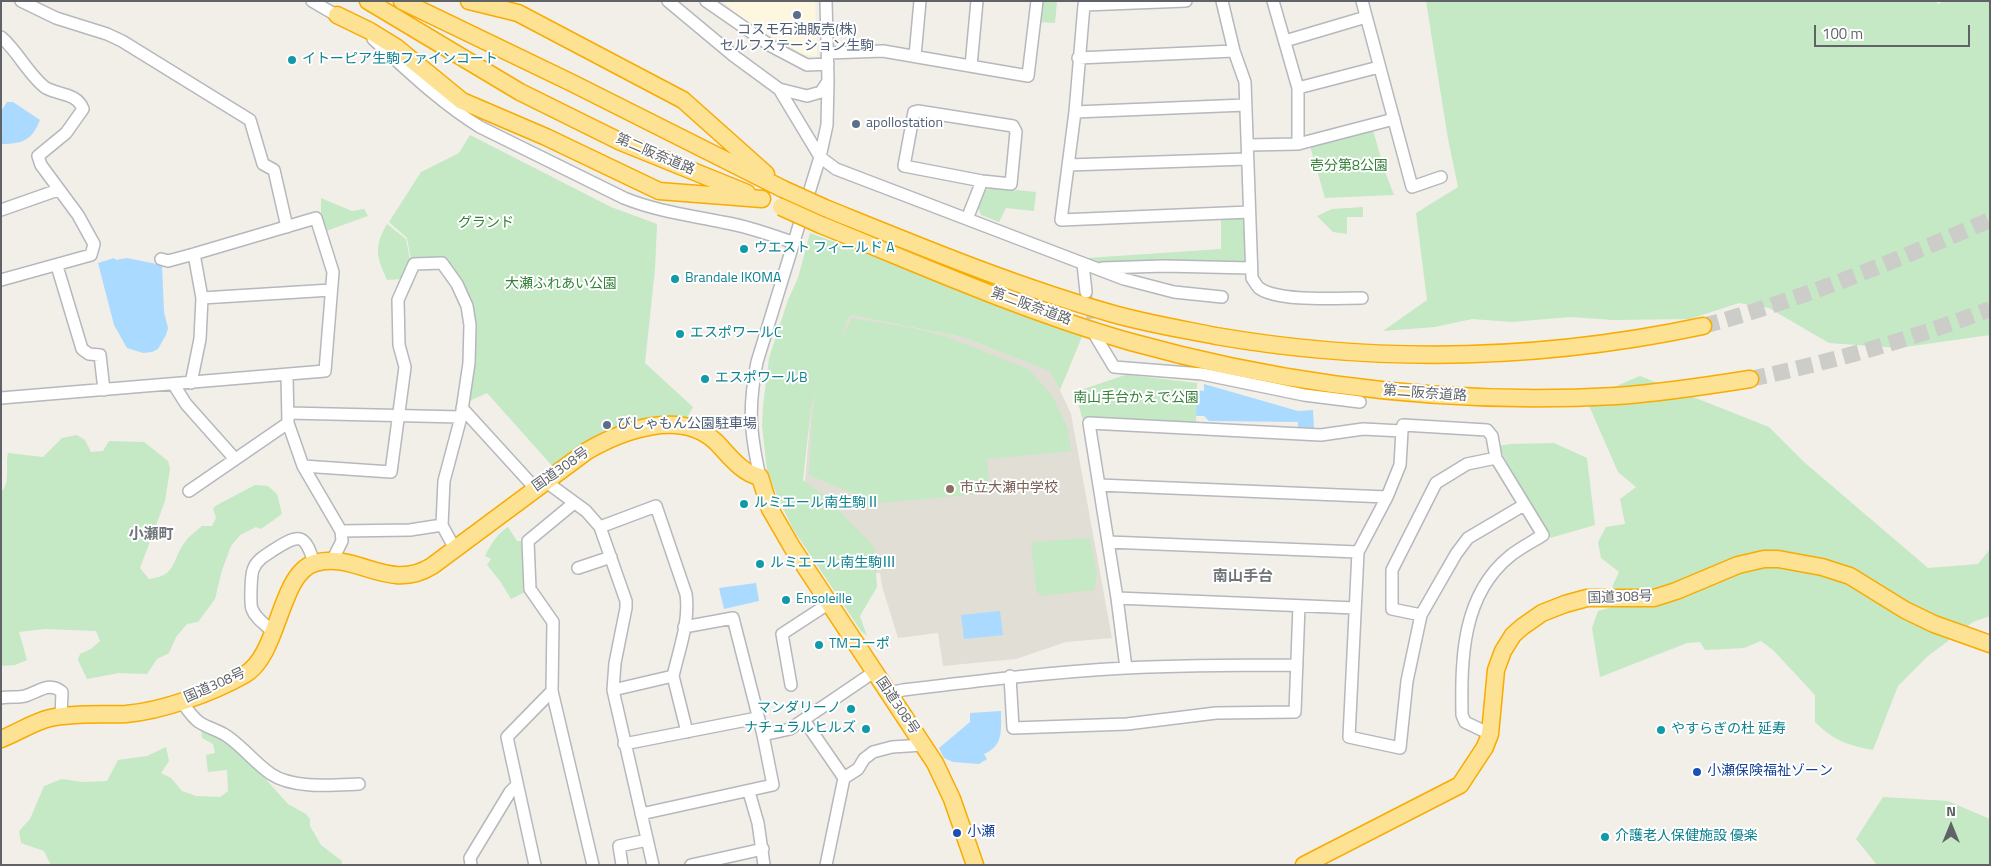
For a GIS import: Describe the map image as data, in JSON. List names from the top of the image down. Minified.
{"streets":{"highway":["第二阪奈道路","国道308号"]},"districts":["小瀬町","南山手台"],"parks":["壱分第8公園","グランド","大瀬ふれあい公園","南山手台かえで公園"],"places":["コスモ石油販売(株) セルフステーション生駒","イトーピア生駒ファインコート","apollostation","ウエスト フィールド A","Brandale IKOMA","エスポワールC","エスポワールB","びしゃもん公園駐車場","市立大瀬中学校","ルミエール南生駒Ⅱ","ルミエール南生駒Ⅲ","Ensoleille","TMコーポ","マンダリーノ","ナチュラルヒルズ","やすらぎの杜 延寿","小瀬保険福祉ゾーン","小瀬","介護老人保健施設 優楽"],"scale_bar":"100 m","north":"top"}
